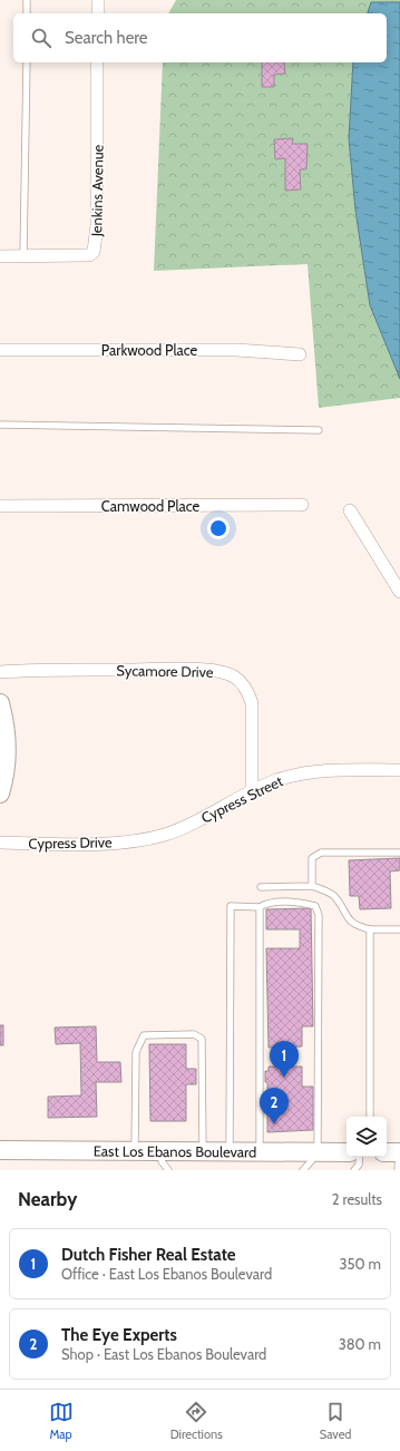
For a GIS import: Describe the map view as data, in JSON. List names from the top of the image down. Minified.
{"streets":{"street":["Jenkins Avenue","Parkwood Place","Camwood Place","Sycamore Drive","Cypress Street","Cypress Drive","East Los Ebanos Boulevard"]},"crossings":[["Sycamore Drive","Cypress Street"],["Cypress Street","Cypress Drive"]],"page":{"search":"Search here","pins":["1","2"],"heading":["Nearby","2 results"],"list":[{"mark":"1","name":"Dutch Fisher Real Estate","note":"Office · East Los Ebanos Boulevard","value":"350 m"},{"mark":"2","name":"The Eye Experts","note":"Shop · East Los Ebanos Boulevard","value":"380 m"}],"nav":["Map","Directions","Saved"]}}
